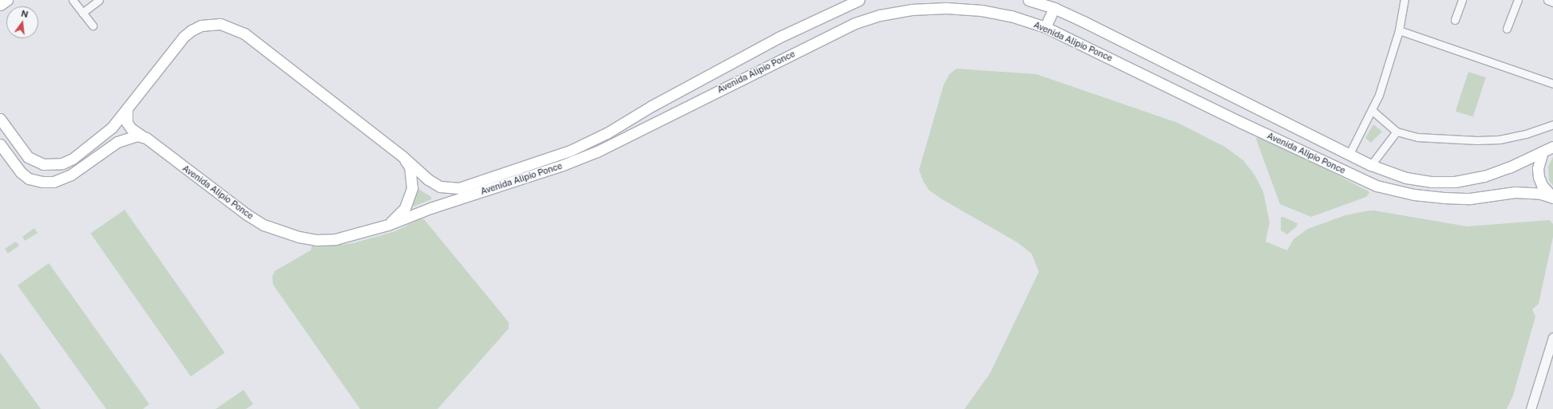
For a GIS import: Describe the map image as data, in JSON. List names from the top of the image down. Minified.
{"streets":{"main road":["Avenida Alipio Ponce"]},"north":"top"}
